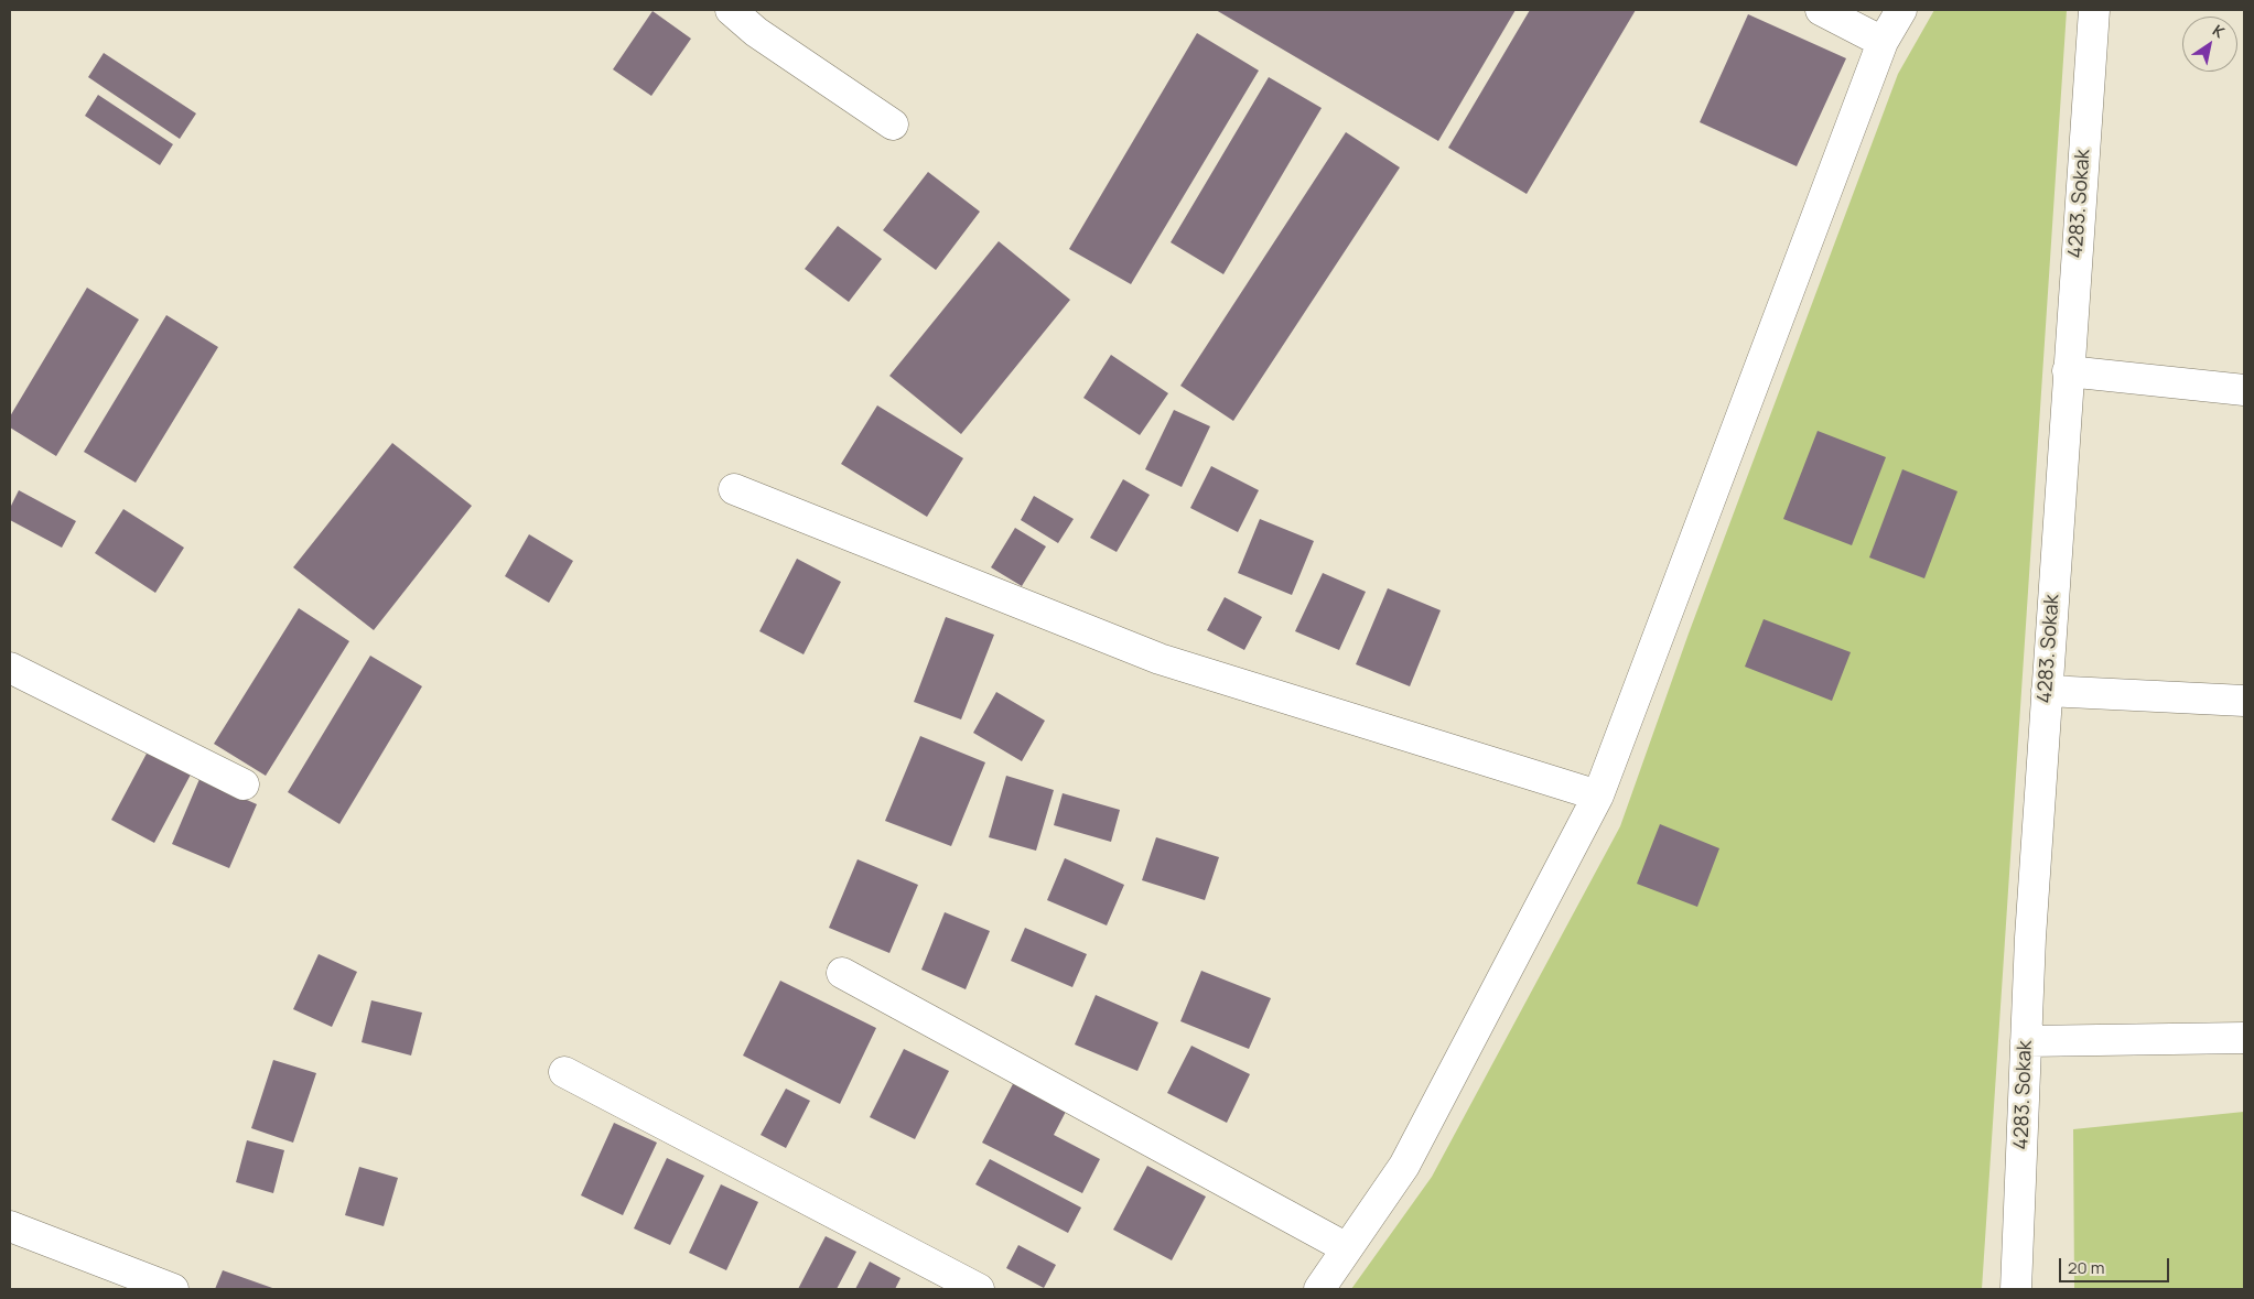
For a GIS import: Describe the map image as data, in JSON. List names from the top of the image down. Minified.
{"streets":{"street":["4283. Sokak"]},"scale_bar":"20 m","north":"top right"}
